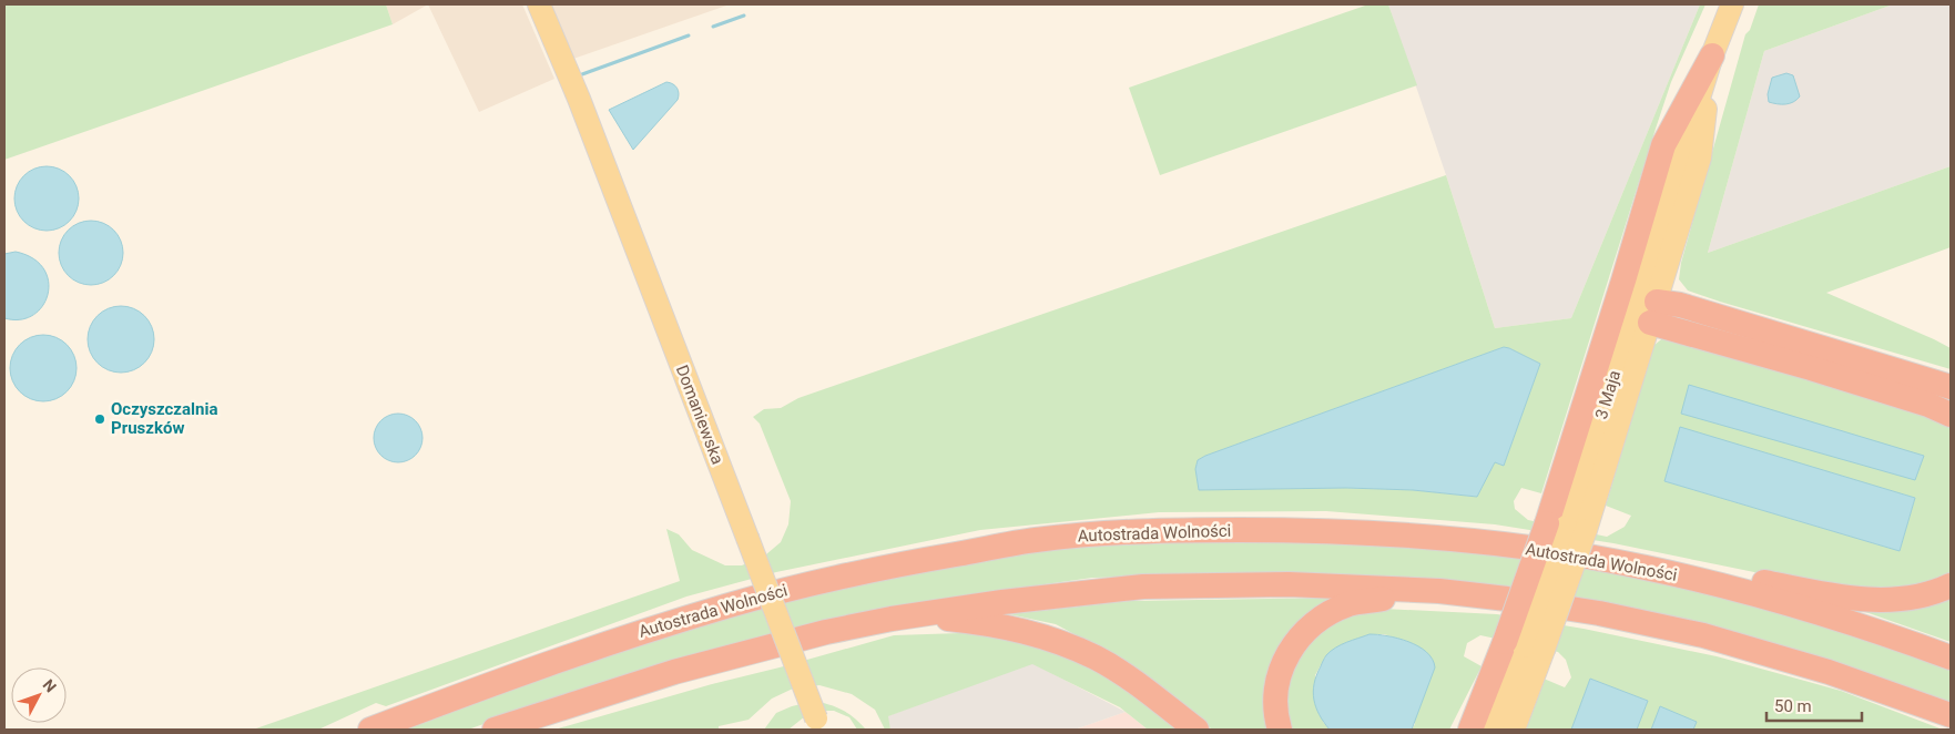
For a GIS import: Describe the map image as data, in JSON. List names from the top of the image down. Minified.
{"streets":{"highway":["Autostrada Wolności"],"main road":["3 Maja","Domaniewska"]},"places":["Oczyszczalnia Pruszków"],"scale_bar":"50 m","north":"top right"}
